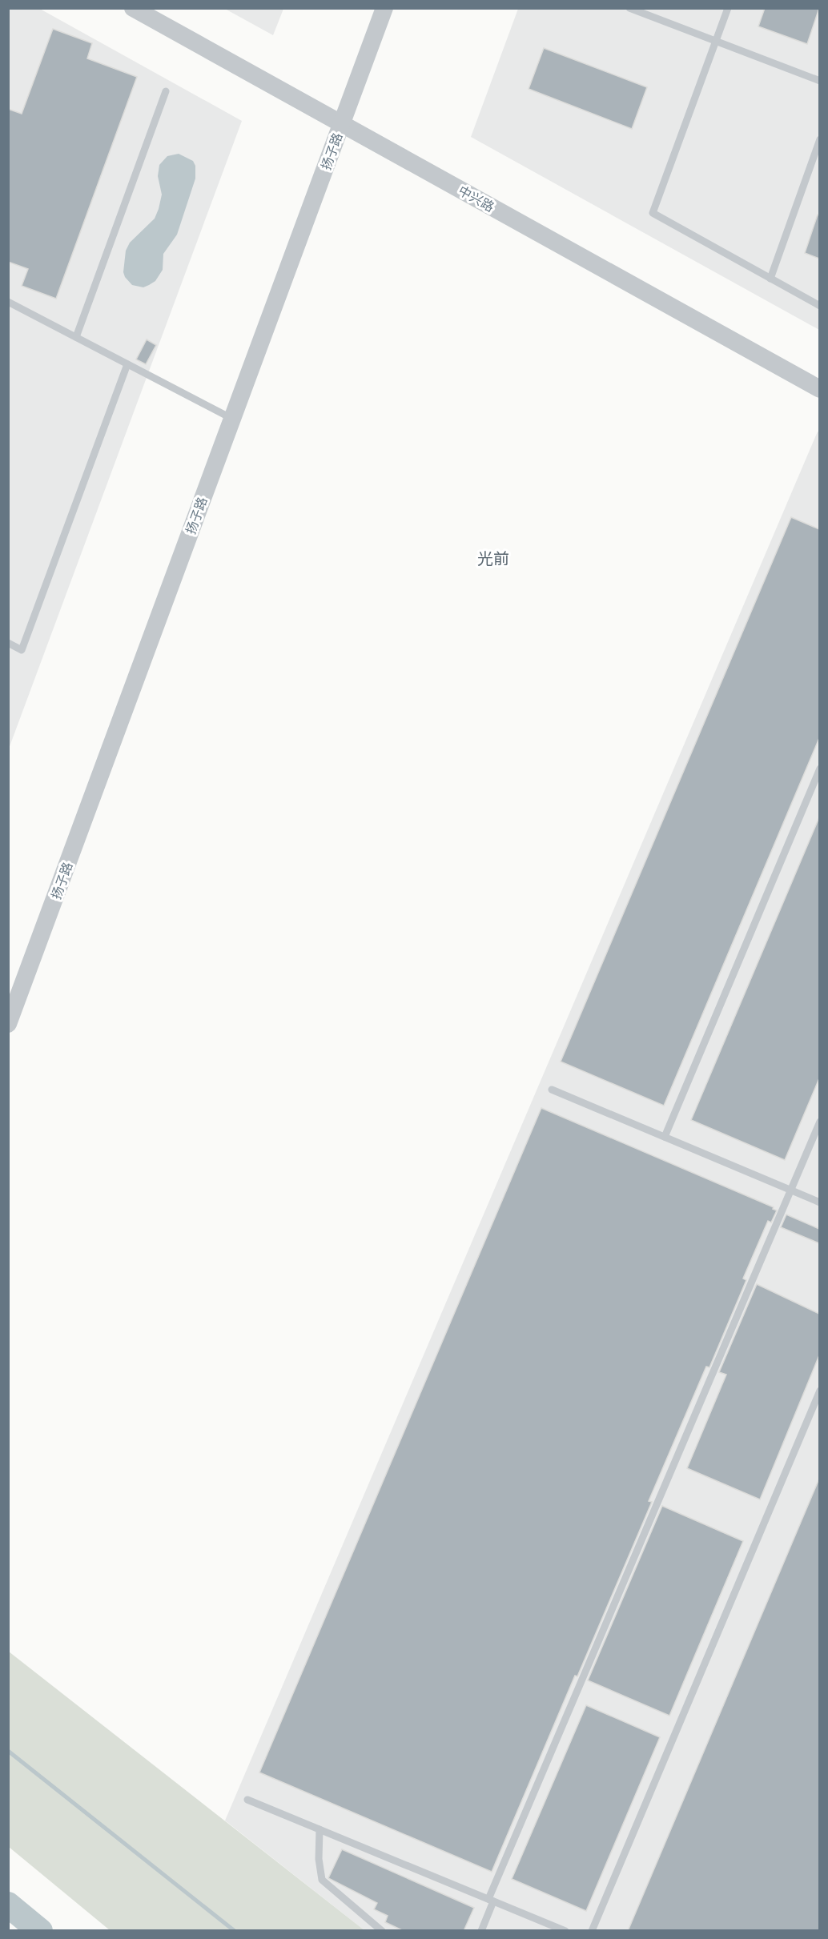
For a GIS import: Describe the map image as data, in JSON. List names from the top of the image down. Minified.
{"streets":{"street":["扬子路","中兴路"]},"crossings":[["扬子路","中兴路"]],"districts":["光前"]}
